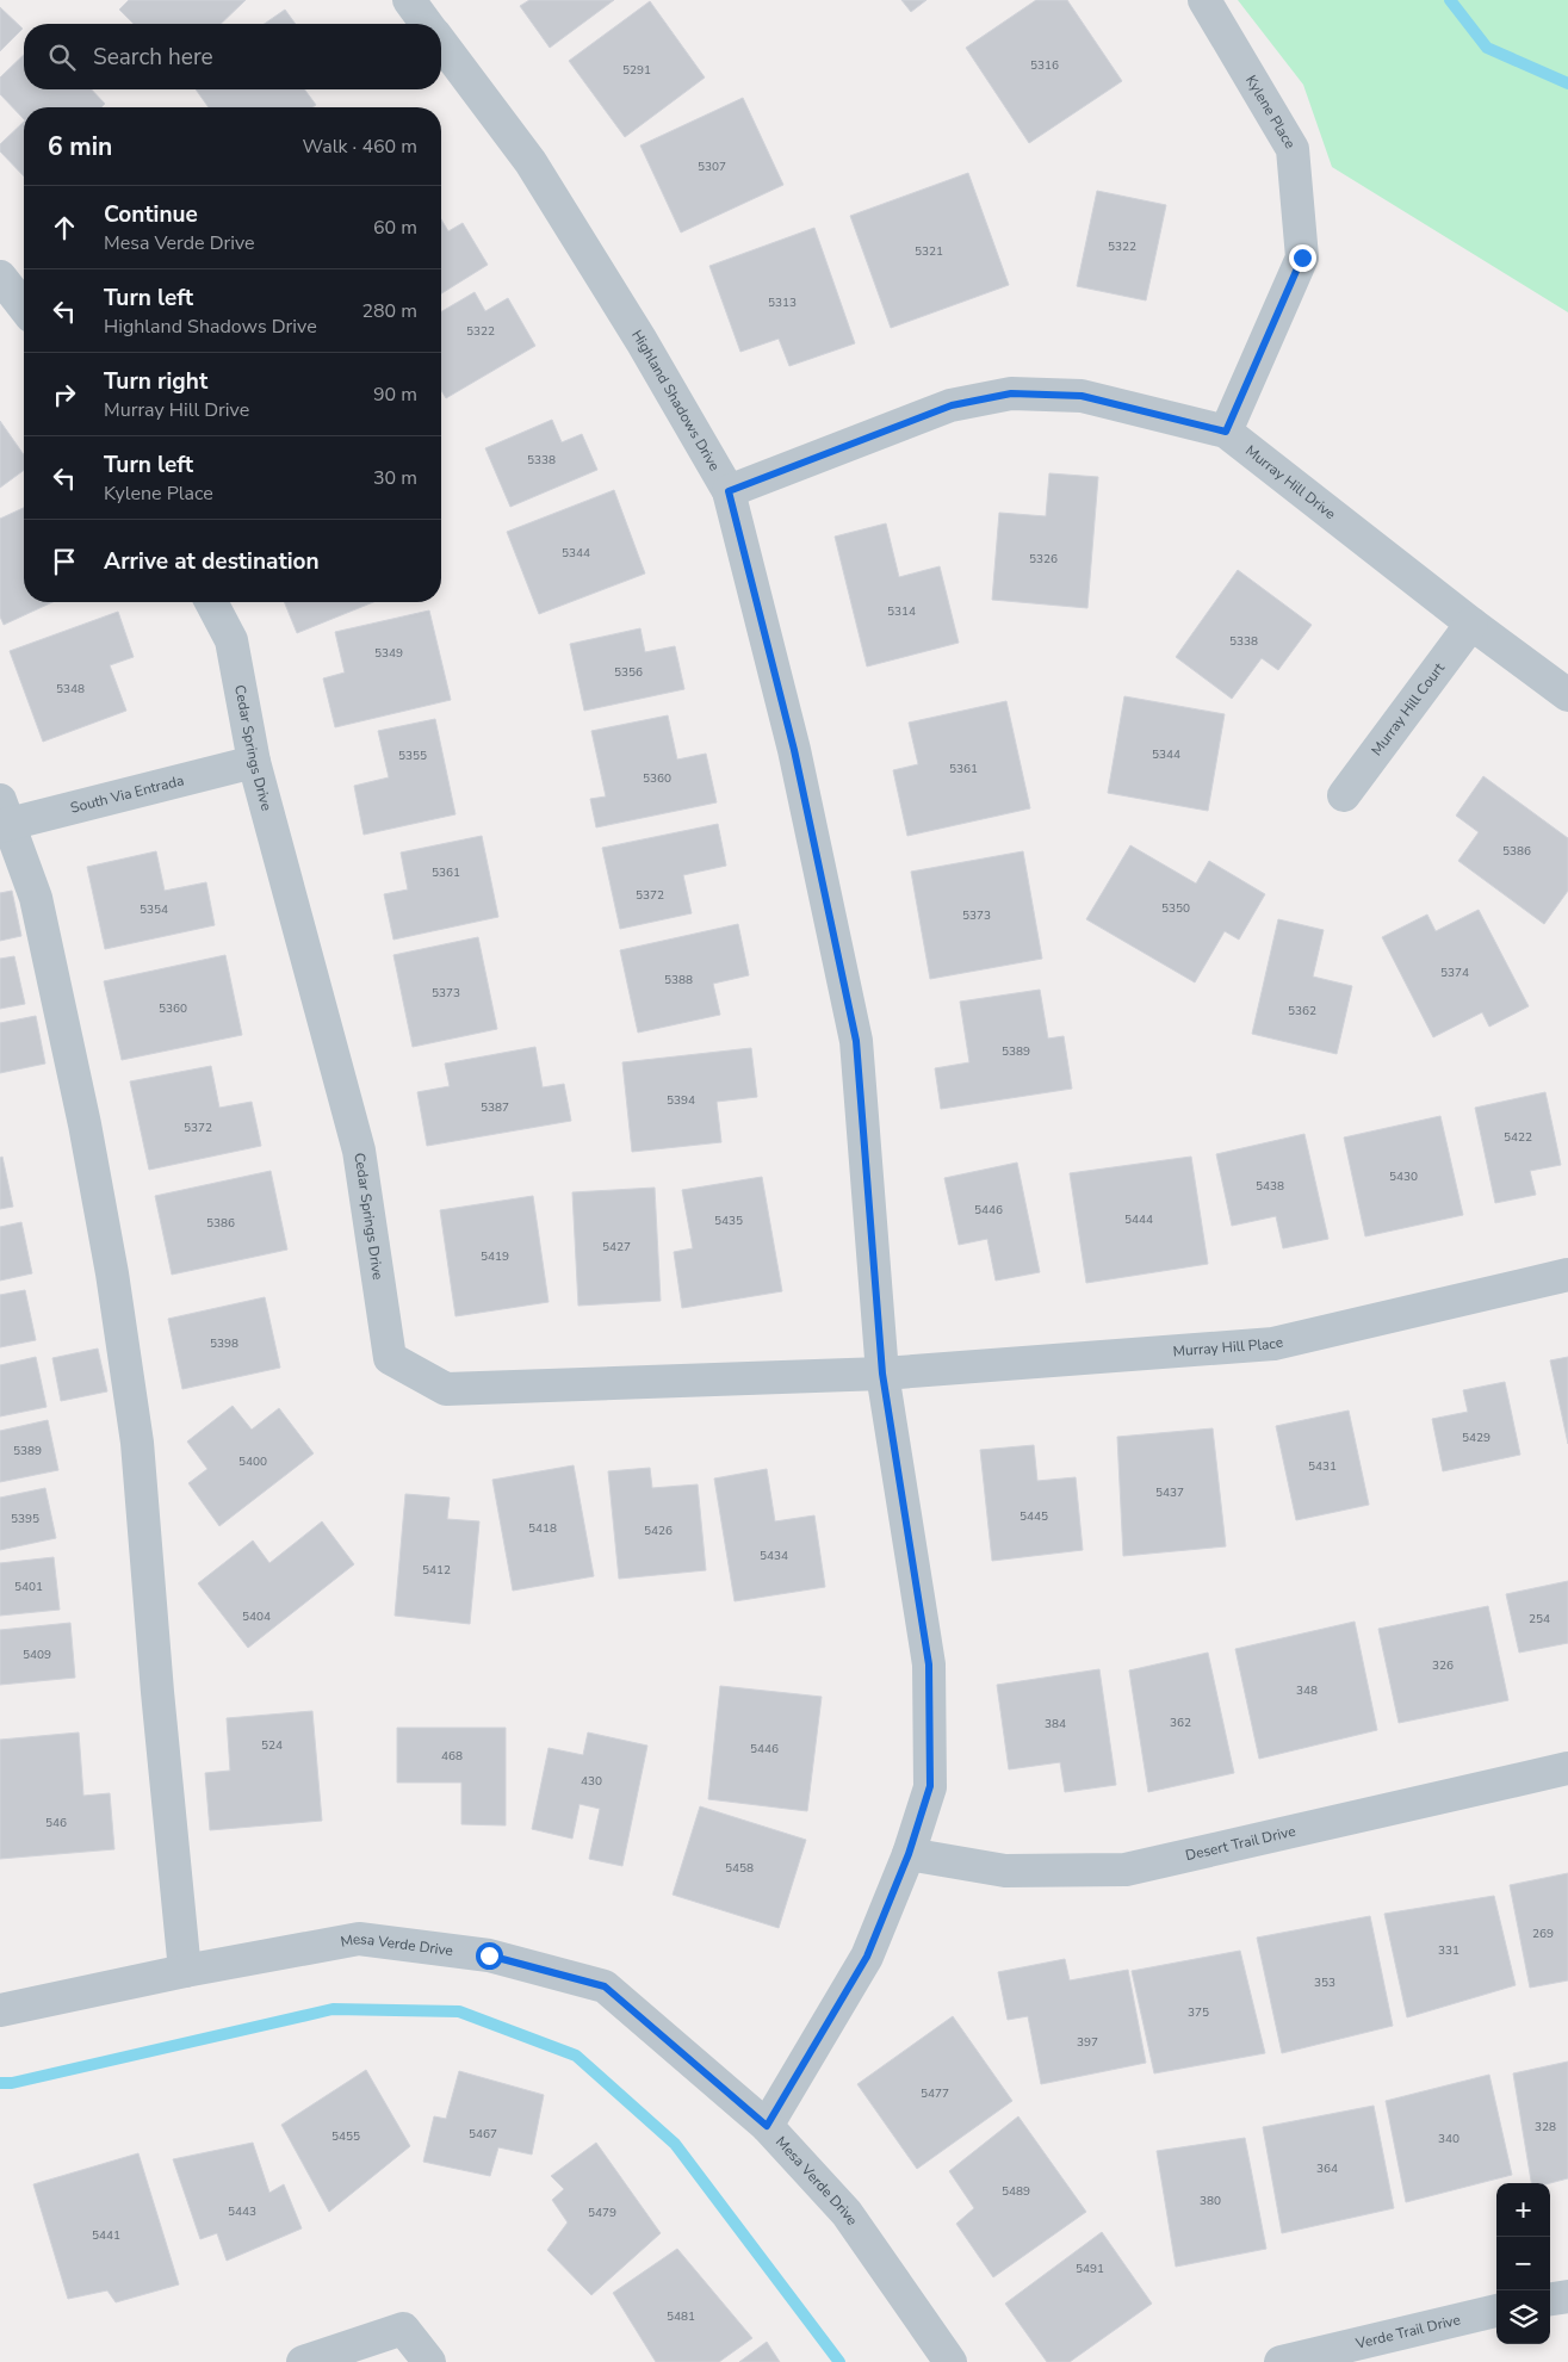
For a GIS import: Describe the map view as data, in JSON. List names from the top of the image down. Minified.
{"streets":{"street":["Kylene Place","Highland Shadows Drive","Murray Hill Drive","Murray Hill Court","Cedar Springs Drive","South Via Entrada","Murray Hill Place","Desert Trail Drive","Mesa Verde Drive","Verde Trail Drive"]},"crossings":[["Kylene Place","Murray Hill Drive"],["Highland Shadows Drive","Murray Hill Drive"],["Highland Shadows Drive","Cedar Springs Drive"],["Highland Shadows Drive","Murray Hill Place"],["Highland Shadows Drive","Desert Trail Drive"],["Highland Shadows Drive","Mesa Verde Drive"],["Murray Hill Drive","Murray Hill Court"],["Cedar Springs Drive","South Via Entrada"],["Cedar Springs Drive","Murray Hill Place"]],"house_numbers":["5316","5291","5307","5322","5321","5313","5322","5338","5344","5326","5314","5338","5349","5356","5348","5344","5355","5361","5360","5386","5361","5372","5350","5354","5373","5374","5388","5373","5360","5362","5389","5394","5387","5372","5422","5430","5438","5446","5444","5435","5386","5427","5419","5398","5429","5389","5400","5431","5437","5445","5395","5418","5426","5434","5412","5401","5404","254","5409","326","348","362","384","524","5446","468","430","546","5458","269","331","353","375","397","5477","328","5467","5455","340","364","5489","380","5443","5479","5441","5491","5481"],"page":{"search":"Search here","heading":["6 min","Walk · 460 m"],"list":[["Continue","Mesa Verde Drive","60 m"],["Turn left","Highland Shadows Drive","280 m"],["Turn right","Murray Hill Drive","90 m"],["Turn left","Kylene Place","30 m"],"Arrive at destination"],"map_buttons":["+","−"]}}
